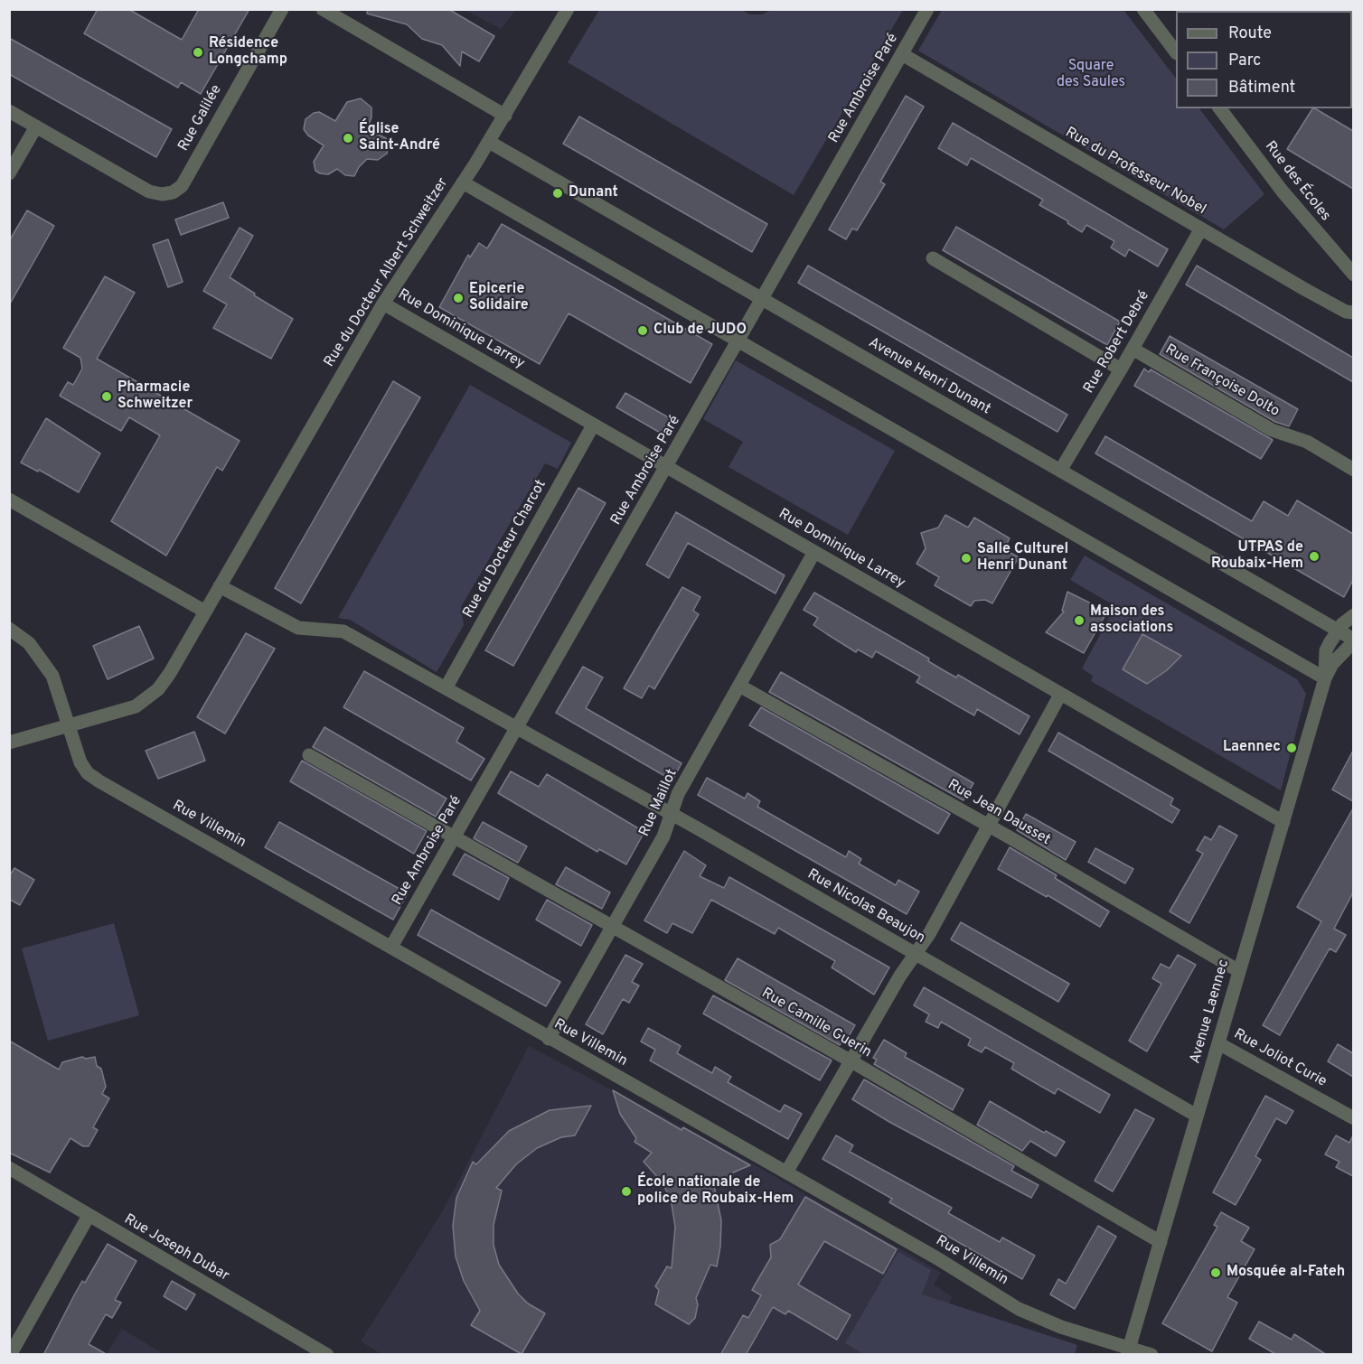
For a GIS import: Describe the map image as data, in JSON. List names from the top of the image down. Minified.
{"streets":{"street":["Rue Ambroise Paré","Rue Galilée","Rue du Professeur Nobel","Rue des Écoles","Rue du Docteur Albert Schweitzer","Rue Dominique Larrey","Rue Robert Debré","Avenue Henri Dunant","Rue Françoise Dolto","Rue du Docteur Charcot","Rue Maillot","Rue Jean Dausset","Rue Villemin","Rue Nicolas Beaujon","Avenue Laennec","Rue Camille Guerin","Rue Joliot Curie","Rue Joseph Dubar"]},"crossings":[["Rue Ambroise Paré","Rue du Professeur Nobel"],["Rue Ambroise Paré","Rue Dominique Larrey"],["Rue Ambroise Paré","Avenue Henri Dunant"],["Rue Ambroise Paré","Rue Villemin"],["Rue Ambroise Paré","Rue Nicolas Beaujon"],["Rue Ambroise Paré","Rue Camille Guerin"],["Rue du Professeur Nobel","Rue Robert Debré"],["Rue du Docteur Albert Schweitzer","Rue Dominique Larrey"],["Rue du Docteur Albert Schweitzer","Avenue Henri Dunant"],["Rue du Docteur Albert Schweitzer","Rue Villemin"],["Rue Dominique Larrey","Rue du Docteur Charcot"],["Rue Dominique Larrey","Rue Maillot"],["Rue Dominique Larrey","Avenue Laennec"],["Rue Robert Debré","Avenue Henri Dunant"],["Rue Robert Debré","Rue Françoise Dolto"],["Rue Maillot","Rue Jean Dausset"],["Rue Maillot","Rue Villemin"],["Rue Maillot","Rue Nicolas Beaujon"],["Rue Maillot","Rue Camille Guerin"],["Rue Jean Dausset","Avenue Laennec"],["Rue Villemin","Avenue Laennec"],["Rue Nicolas Beaujon","Avenue Laennec"],["Avenue Laennec","Rue Camille Guerin"],["Avenue Laennec","Rue Joliot Curie"]],"parks":["Square des Saules"],"places":["Résidence Longchamp","Église Saint-André","Dunant","Epicerie Solidaire","Club de JUDO","Pharmacie Schweitzer","UTPAS de Roubaix-Hem","Salle Culturel Henri Dunant","Maison des associations","Laennec","École nationale de police de Roubaix-Hem","Mosquée al-Fateh"],"legend":["Route","Parc","Bâtiment"]}
